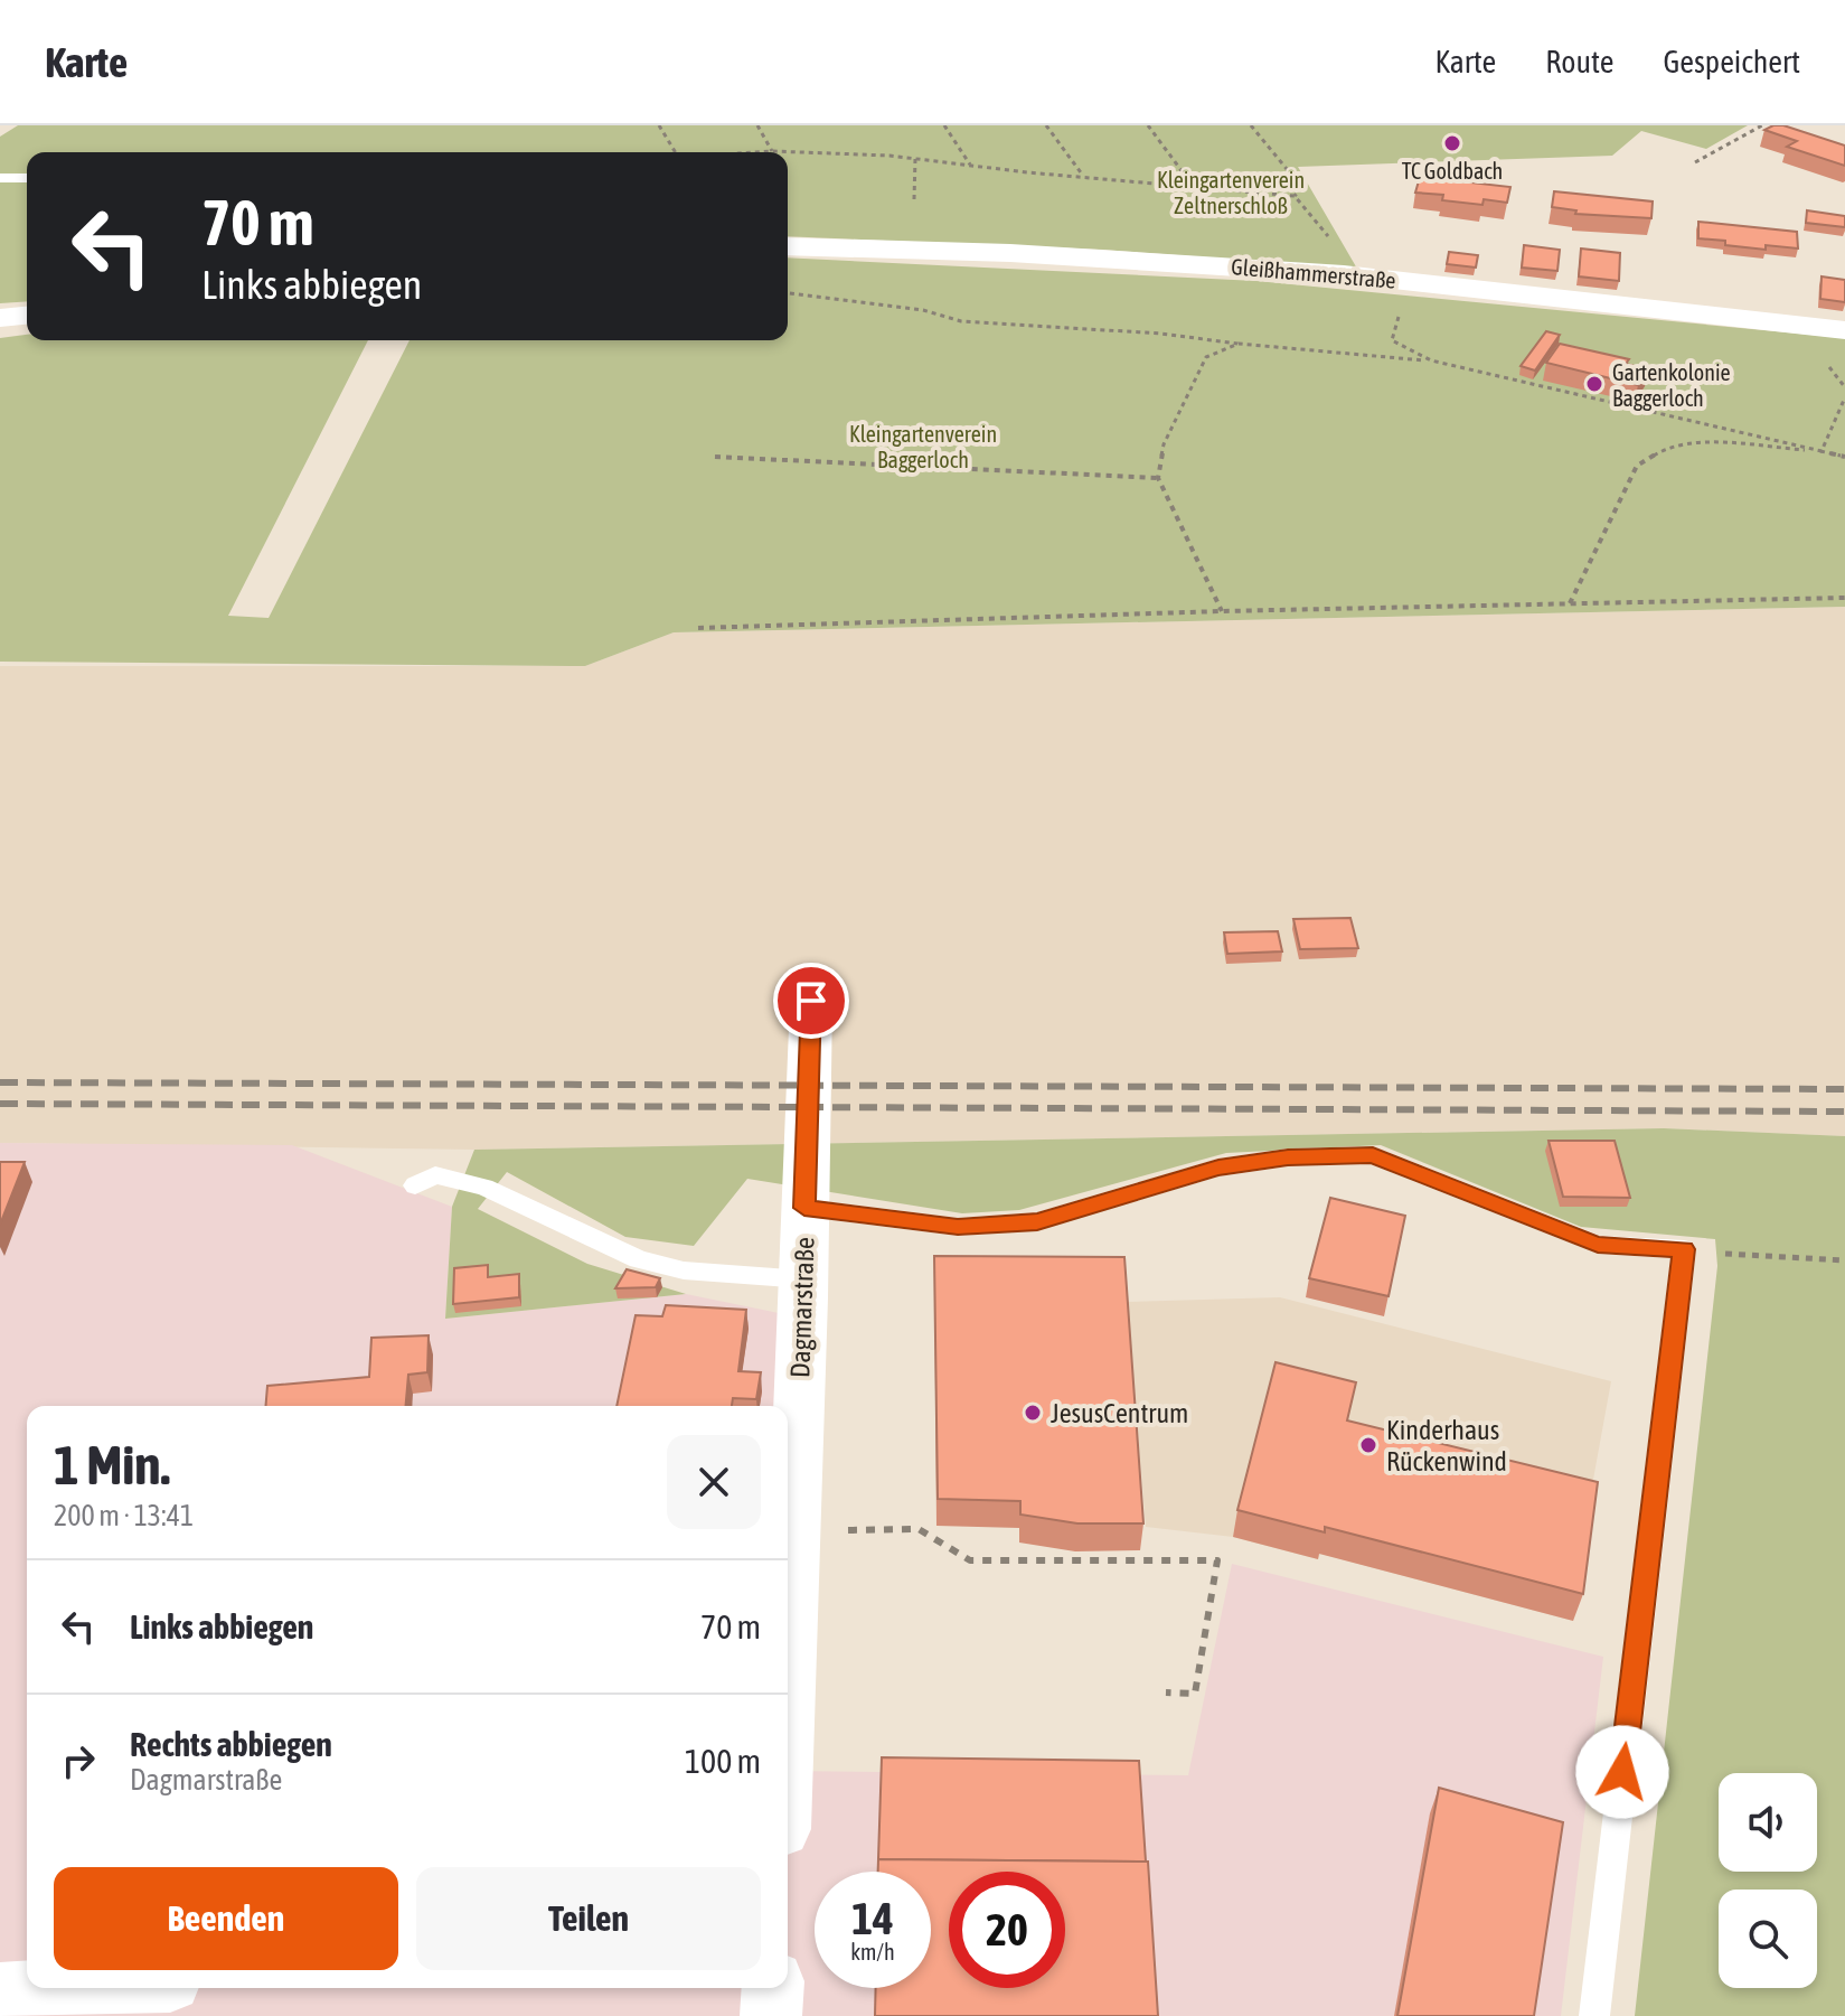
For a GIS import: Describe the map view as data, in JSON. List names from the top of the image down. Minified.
{"streets":{"street":["Gleißhammerstraße","Dagmarstraße"]},"parks":["Kleingartenverein Zeltnerschloß","Kleingartenverein Baggerloch"],"places":["TC Goldbach","Gartenkolonie Baggerloch","JesusCentrum","Kinderhaus Rückenwind"],"page":{"header":"Karte","nav":["Karte","Route","Gespeichert"],"turn":["70 m","Links abbiegen"],"heading":["1 Min.","200 m · 13:41"],"list":[{"name":"Links abbiegen","value":"70 m"},{"name":"Rechts abbiegen","note":"Dagmarstraße","value":"100 m"}],"buttons":["Beenden","Teilen"],"speed":"14 km/h","limit":"20"}}
